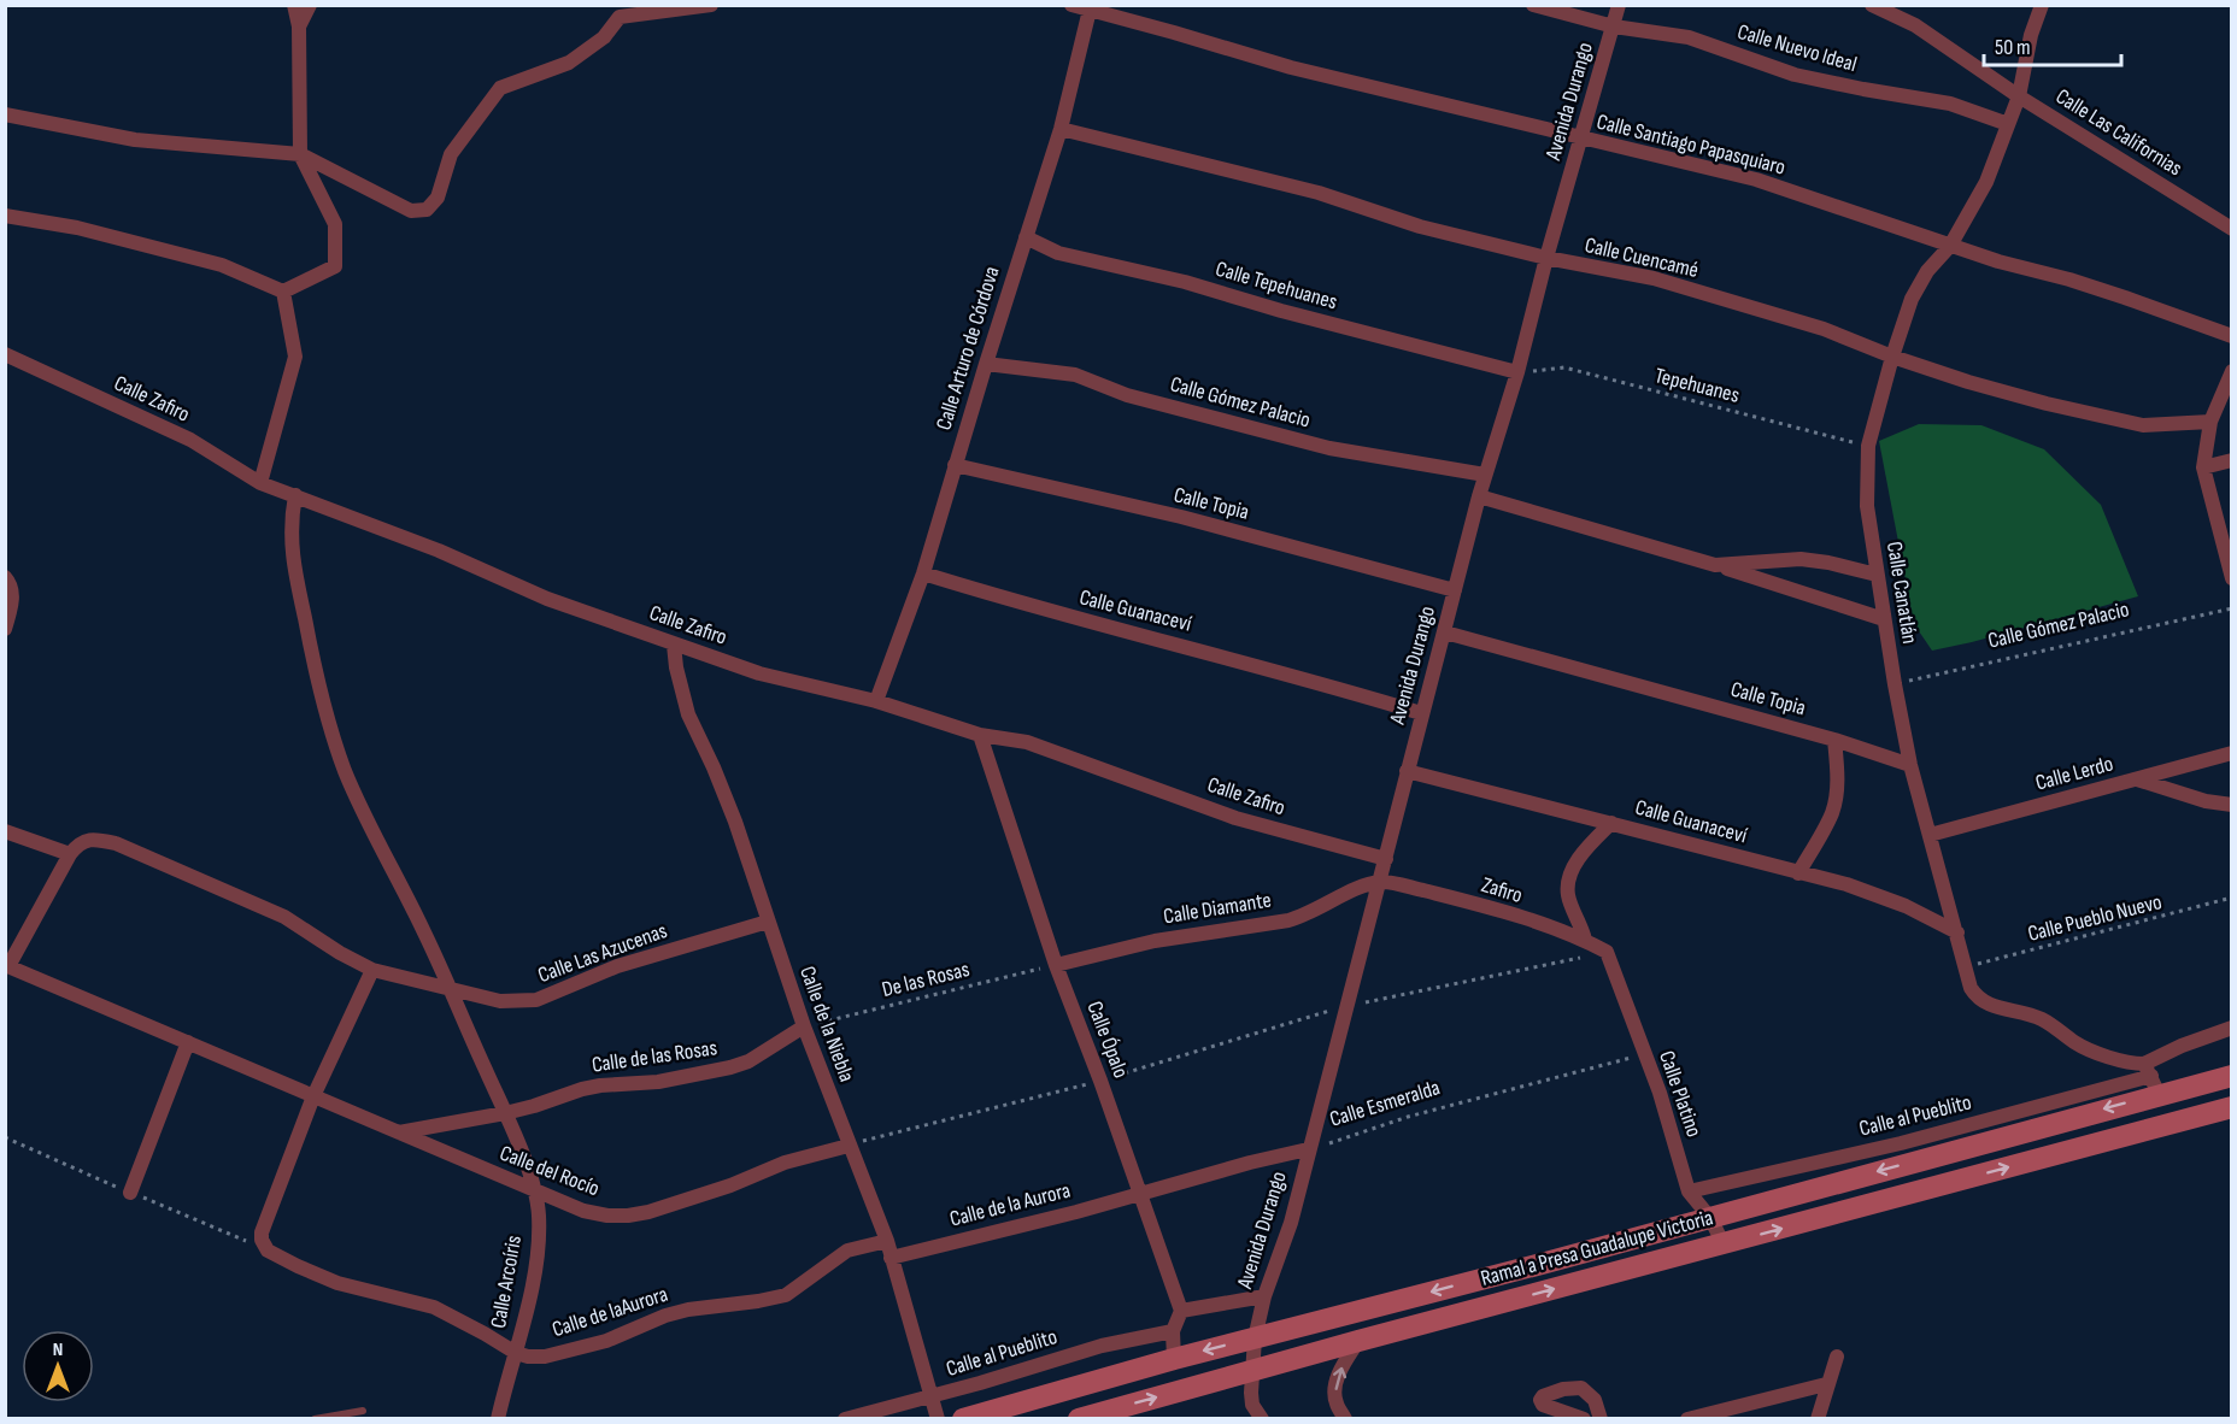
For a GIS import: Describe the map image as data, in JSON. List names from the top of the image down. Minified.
{"streets":{"main road":["Ramal a Presa Guadalupe Victoria"],"street":["Calle Nuevo Ideal","Avenida Durango","Calle Las Californias","Calle Santiago Papasquiaro","Calle Cuencamé","Calle Tepehuanes","Calle Arturo de Córdova","Calle Zafiro","Calle Gómez Palacio","Calle Topia","Calle Canatlán","Calle Guanaceví","Calle Lerdo","Zafiro","Calle Diamante","Calle Las Azucenas","Calle de la Niebla","Calle Ópalo","Calle de las Rosas","Calle Platino","Calle Esmeralda","Calle al Pueblito","Calle del Rocío","Calle de la Aurora","Calle Arcoíris","Calle de laAurora"],"path":["Tepehuanes","Calle Pueblo Nuevo","De las Rosas"]},"crossings":[["Calle Nuevo Ideal","Avenida Durango"],["Calle Nuevo Ideal","Calle Canatlán"],["Avenida Durango","Calle Santiago Papasquiaro"],["Avenida Durango","Calle Cuencamé"],["Avenida Durango","Calle Tepehuanes"],["Avenida Durango","Tepehuanes"],["Avenida Durango","Calle Zafiro"],["Avenida Durango","Calle Gómez Palacio"],["Avenida Durango","Calle Topia"],["Avenida Durango","Calle Guanaceví"],["Avenida Durango","Zafiro"],["Avenida Durango","Calle Diamante"],["Avenida Durango","Calle Esmeralda"],["Avenida Durango","Ramal a Presa Guadalupe Victoria"],["Calle Las Californias","Calle Canatlán"],["Calle Santiago Papasquiaro","Calle Arturo de Córdova"],["Calle Santiago Papasquiaro","Calle Canatlán"],["Calle Cuencamé","Calle Arturo de Córdova"],["Calle Cuencamé","Calle Canatlán"],["Calle Tepehuanes","Calle Arturo de Córdova"],["Calle Tepehuanes","Tepehuanes"],["Calle Arturo de Córdova","Calle Zafiro"],["Calle Arturo de Córdova","Calle Gómez Palacio"],["Calle Arturo de Córdova","Calle Topia"],["Calle Arturo de Córdova","Calle Guanaceví"],["Tepehuanes","Calle Canatlán"],["Calle Zafiro","Calle de la Niebla"],["Calle Zafiro","Calle Ópalo"],["Calle Zafiro","Calle Arcoíris"],["Calle Gómez Palacio","Calle Canatlán"],["Calle Topia","Calle Canatlán"],["Calle Canatlán","Calle Guanaceví"],["Calle Canatlán","Calle Lerdo"],["Calle Canatlán","Calle Pueblo Nuevo"],["Calle Canatlán","Calle al Pueblito"],["Calle Canatlán","Ramal a Presa Guadalupe Victoria"],["Zafiro","Calle Diamante"],["Zafiro","Calle Platino"],["Calle Diamante","De las Rosas"],["Calle Diamante","Calle Ópalo"],["Calle Las Azucenas","Calle de la Niebla"],["Calle Las Azucenas","Calle Arcoíris"],["De las Rosas","Calle de la Niebla"],["De las Rosas","Calle Ópalo"],["De las Rosas","Calle de las Rosas"],["Calle de la Niebla","Calle de las Rosas"],["Calle de la Niebla","Calle al Pueblito"],["Calle de la Niebla","Calle del Rocío"],["Calle de la Niebla","Calle de la Aurora"],["Calle de la Niebla","Calle de laAurora"],["Calle Ópalo","Calle Esmeralda"],["Calle Ópalo","Calle de la Aurora"],["Calle de las Rosas","Calle del Rocío"],["Calle de las Rosas","Calle Arcoíris"],["Calle Platino","Calle Esmeralda"],["Calle Platino","Calle al Pueblito"],["Calle Platino","Ramal a Presa Guadalupe Victoria"],["Calle Esmeralda","Calle de la Aurora"],["Calle al Pueblito","Ramal a Presa Guadalupe Victoria"],["Calle del Rocío","Calle Arcoíris"],["Calle del Rocío","Calle de laAurora"],["Calle Arcoíris","Calle de laAurora"]],"scale_bar":"50 m","north":"top"}
